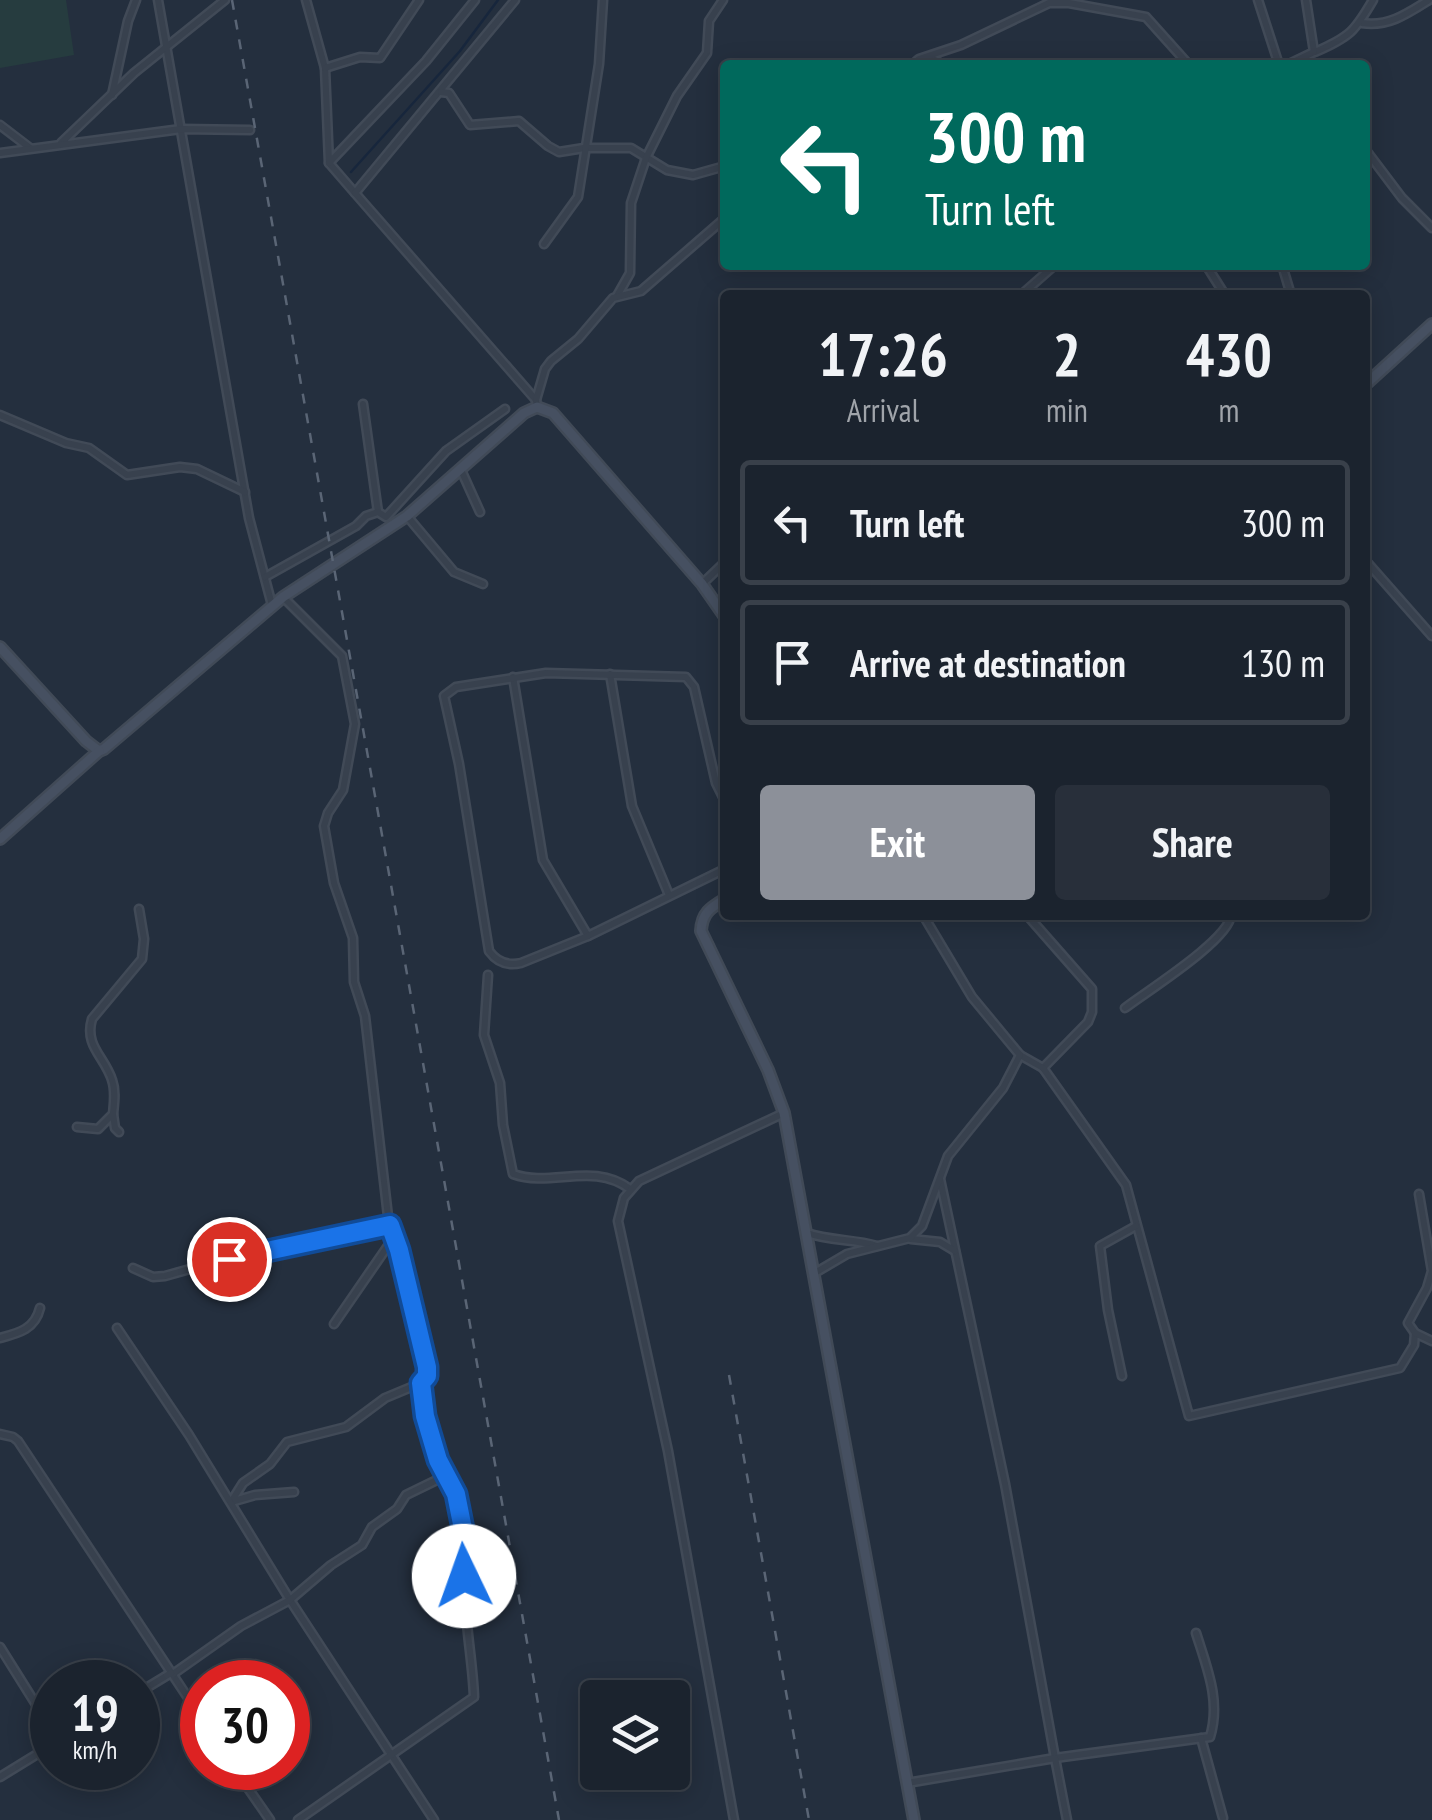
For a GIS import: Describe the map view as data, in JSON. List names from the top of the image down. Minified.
{"page":{"turn":["300 m","Turn left"],"eta":["17:26","Arrival","2","min","430","m"],"list":[{"name":"Turn left","value":"300 m"},{"name":"Arrive at destination","value":"130 m"}],"buttons":["Exit","Share"],"speed":"19 km/h","limit":"30"}}
